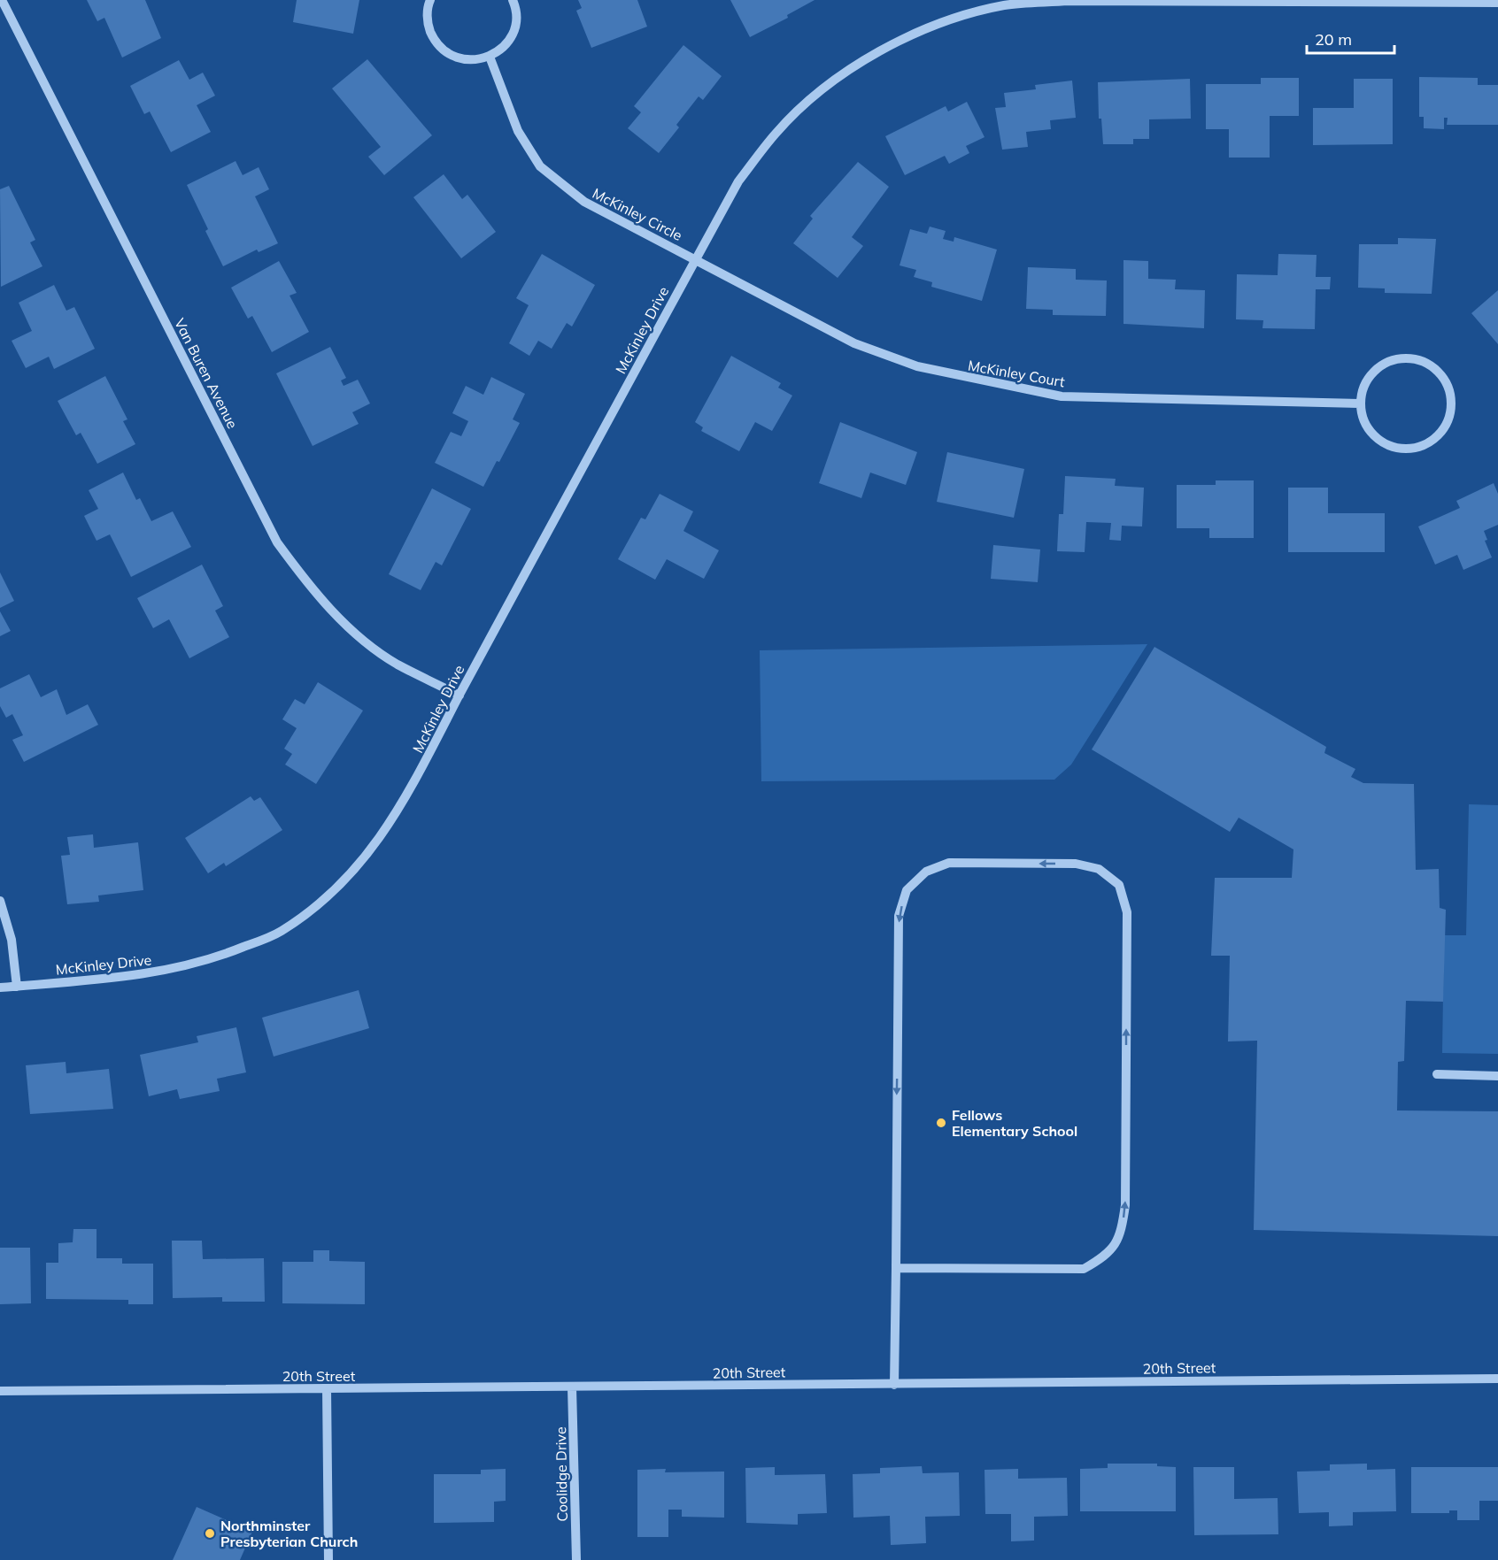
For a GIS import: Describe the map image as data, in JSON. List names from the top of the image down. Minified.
{"streets":{"street":["McKinley Circle","McKinley Drive","Van Buren Avenue","McKinley Court","20th Street","Coolidge Drive"]},"crossings":[["McKinley Circle","McKinley Drive"],["McKinley Circle","McKinley Court"],["McKinley Drive","Van Buren Avenue"],["McKinley Drive","McKinley Court"],["20th Street","Coolidge Drive"]],"places":["Fellows Elementary School","Northminster Presbyterian Church"],"scale_bar":"20 m"}
